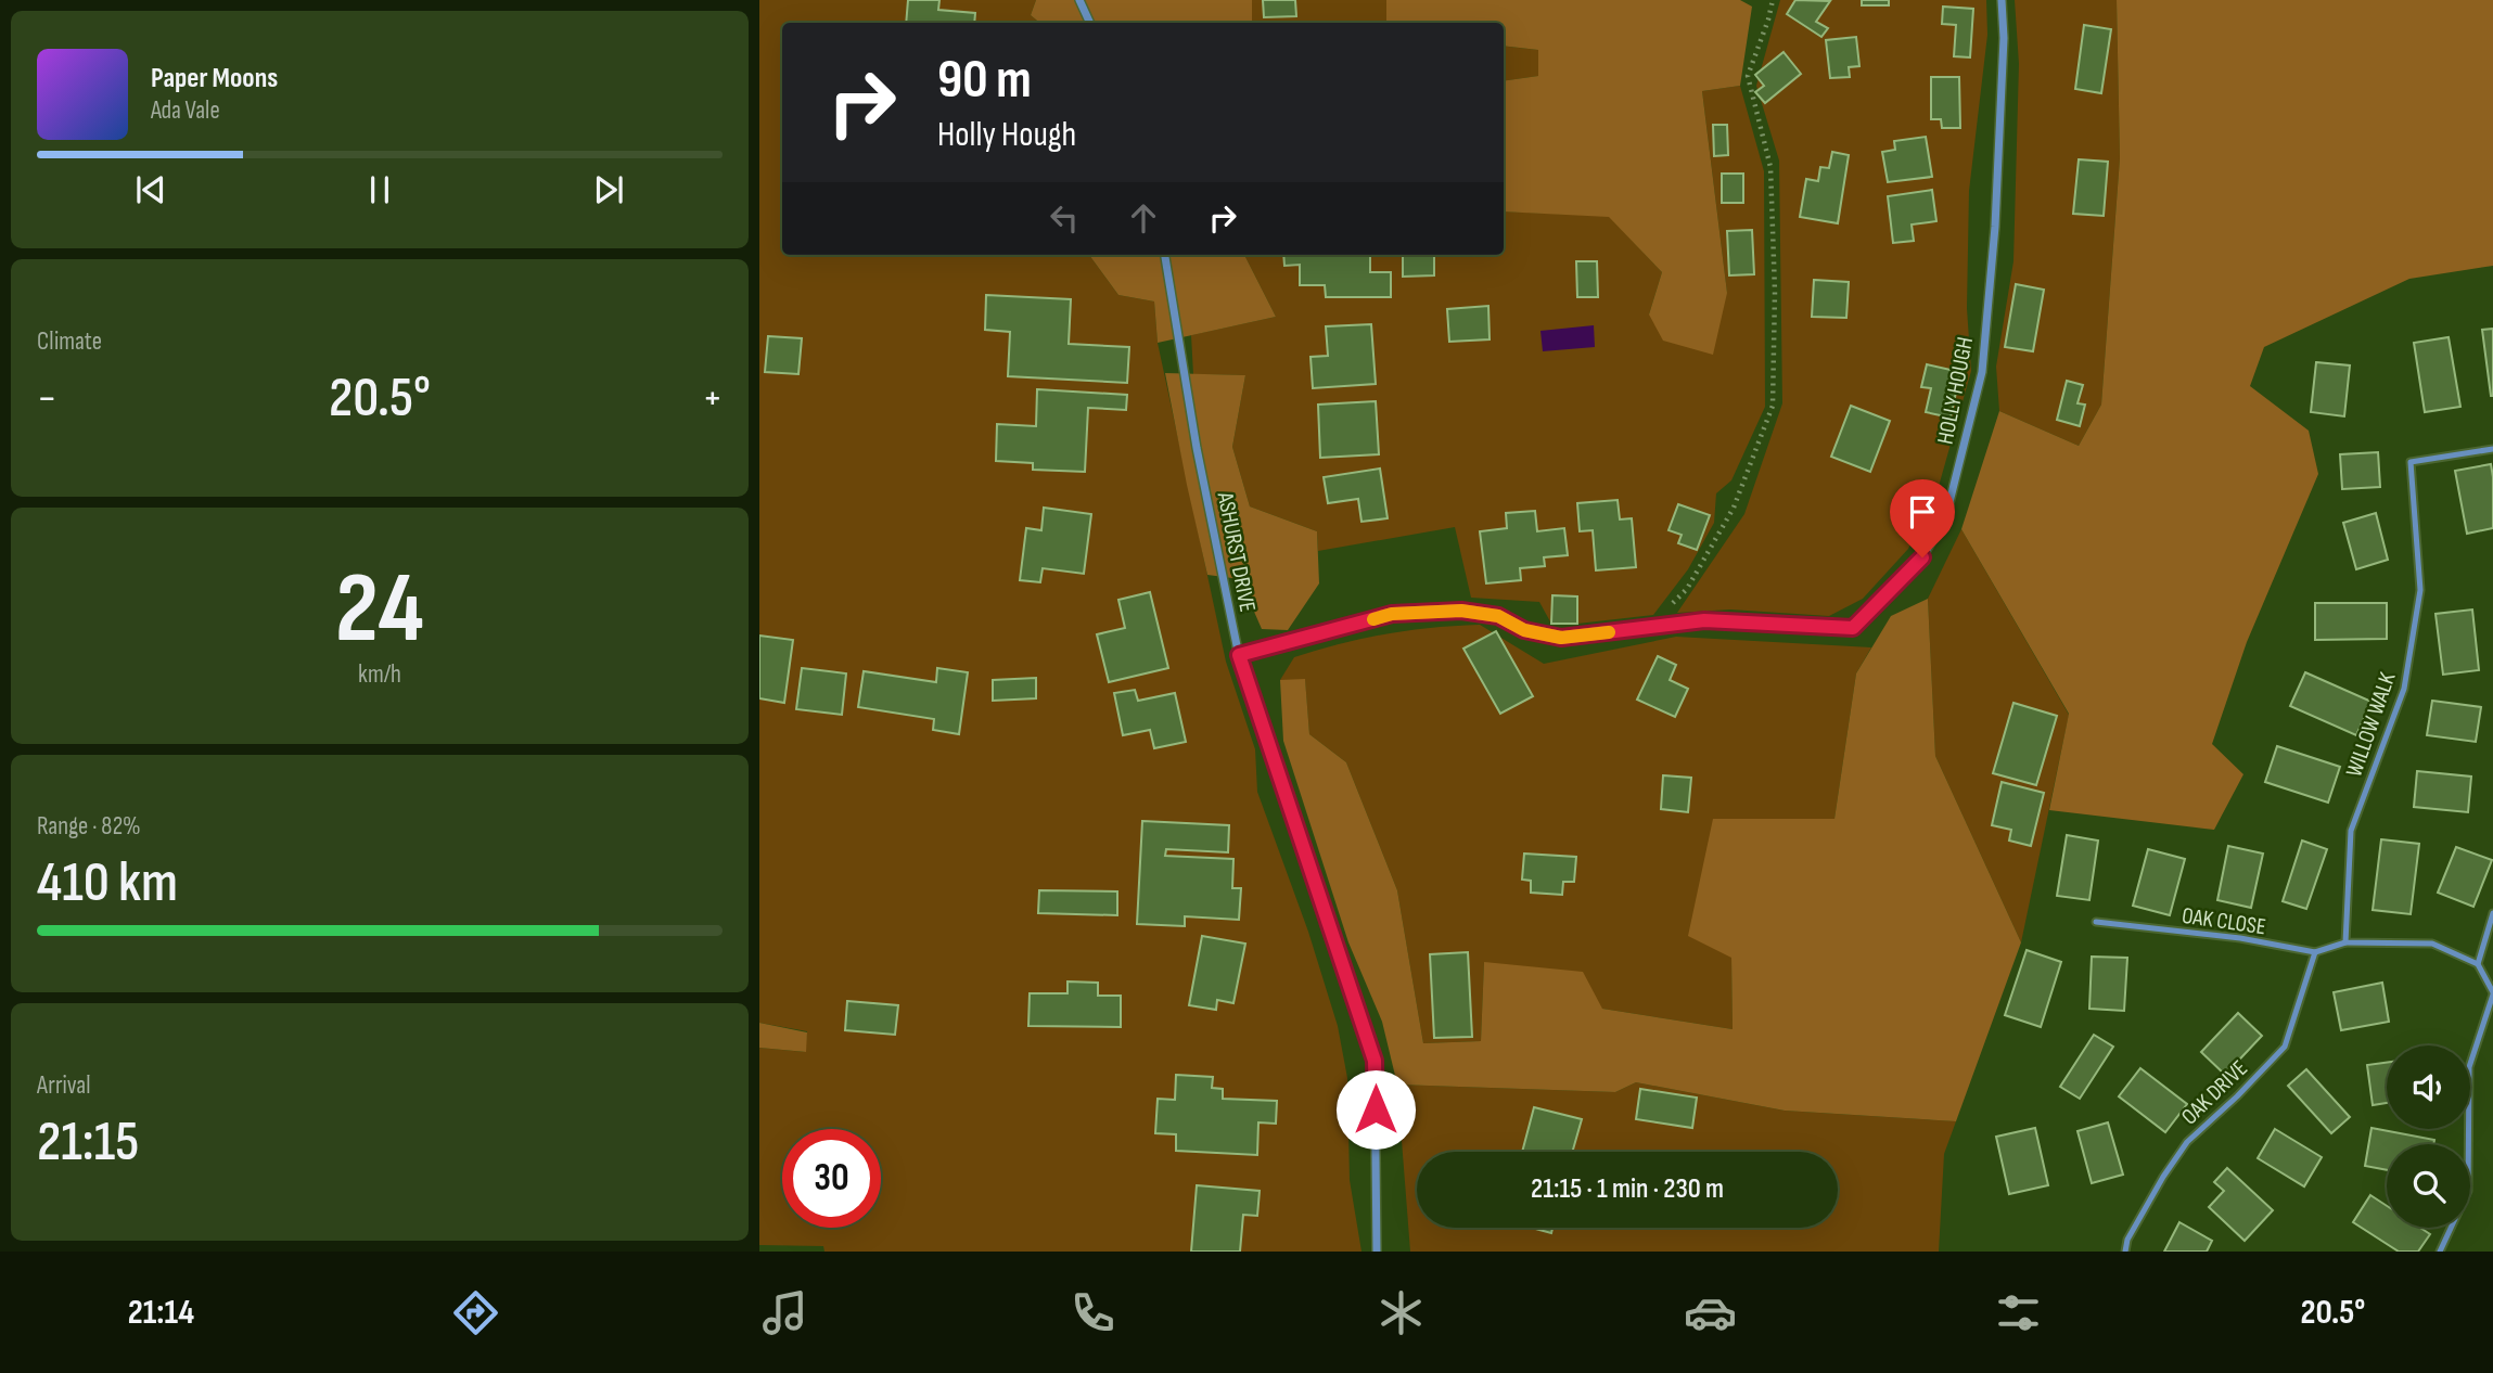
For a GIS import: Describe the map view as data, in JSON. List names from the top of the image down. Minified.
{"streets":{"street":["HOLLY HOUGH","ASHURST DRIVE"],"lane":["WILLOW WALK","OAK CLOSE","OAK DRIVE"]},"crossings":[["HOLLY HOUGH","ASHURST DRIVE"],["WILLOW WALK","OAK CLOSE"],["OAK CLOSE","OAK DRIVE"]],"page":{"turn":["90 m","Holly Hough"],"song":["Paper Moons","Ada Vale"],"tile":["Climate",["24","km/h"],["Range · 82%","410 km"],["Arrival","21:15"]],"heat":["−","20.5°","+"],"limit":"30","trip":"21:15 · 1 min · 230 m","tabs":["21:14","20.5°"]}}
